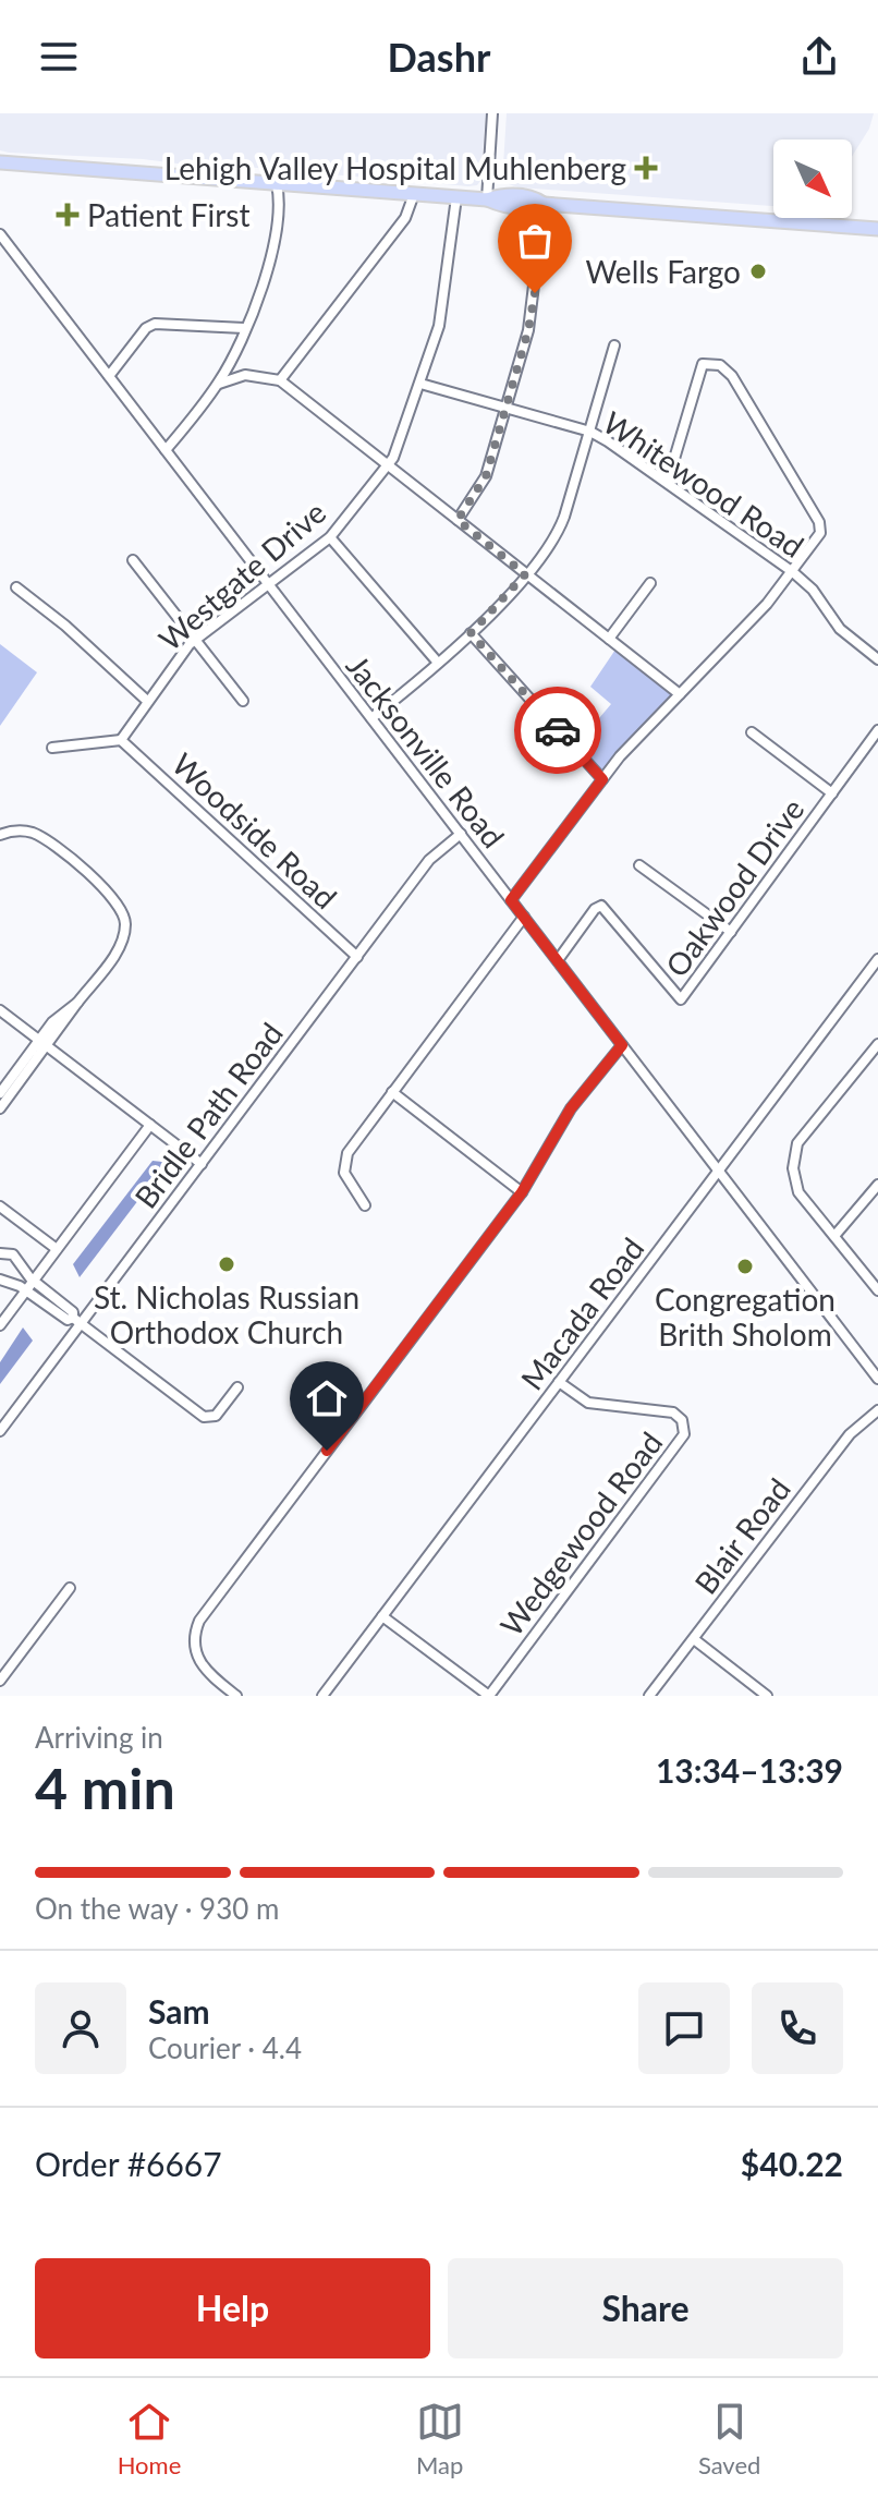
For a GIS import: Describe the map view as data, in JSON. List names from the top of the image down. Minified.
{"streets":{"street":["Whitewood Road","Westgate Drive","Jacksonville Road","Woodside Road","Oakwood Drive","Bridle Path Road","Macada Road","Wedgewood Road","Blair Road"]},"crossings":[["Whitewood Road","Westgate Drive"],["Westgate Drive","Jacksonville Road"],["Westgate Drive","Woodside Road"],["Jacksonville Road","Oakwood Drive"],["Jacksonville Road","Bridle Path Road"],["Jacksonville Road","Macada Road"],["Woodside Road","Bridle Path Road"],["Macada Road","Wedgewood Road"]],"places":{"health":["Lehigh Valley Hospital Muhlenberg","Patient First"],"other":["Wells Fargo","St. Nicholas Russian Orthodox Church","Congregation Brith Sholom"]},"north":"bottom right","page":{"header":"Dashr","heading":["4 min","Arriving in","13:34–13:39"],"panel":["Sam","Courier · 4.4","Order #6667","$40.22"],"bar":"On the way · 930 m","buttons":["Help","Share"],"tabs":["Home","Map","Saved"]}}
